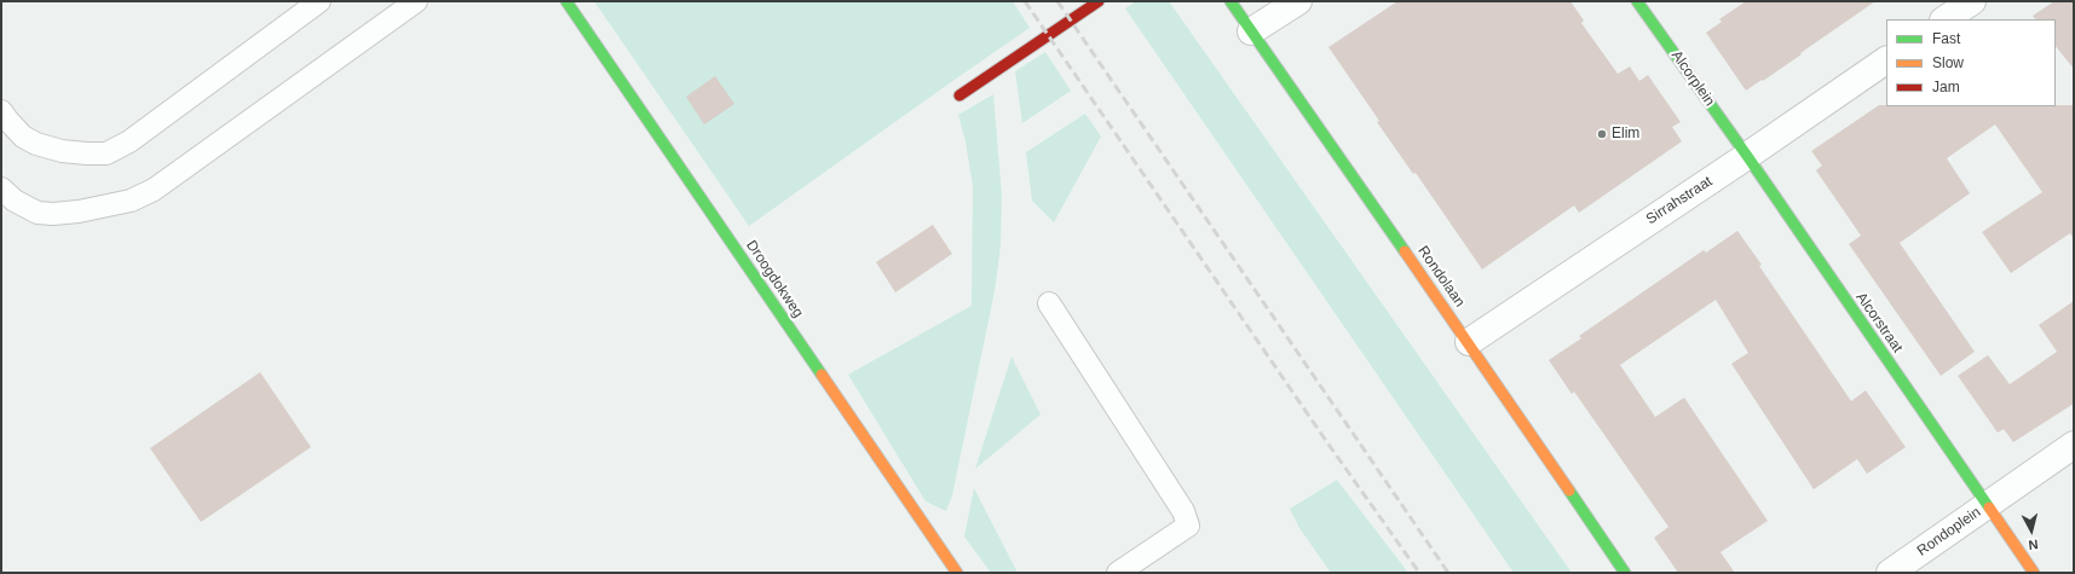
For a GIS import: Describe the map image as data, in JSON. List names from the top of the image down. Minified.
{"streets":{"street":["Alcorplein","Sirrahstraat","Rondolaan","Droogdokweg","Alcorstraat","Rondoplein"]},"crossings":[["Alcorplein","Sirrahstraat"],["Alcorplein","Alcorstraat"],["Sirrahstraat","Rondolaan"],["Sirrahstraat","Alcorstraat"],["Alcorstraat","Rondoplein"]],"places":["Elim"],"legend":["Fast","Slow","Jam"],"north":"bottom"}
